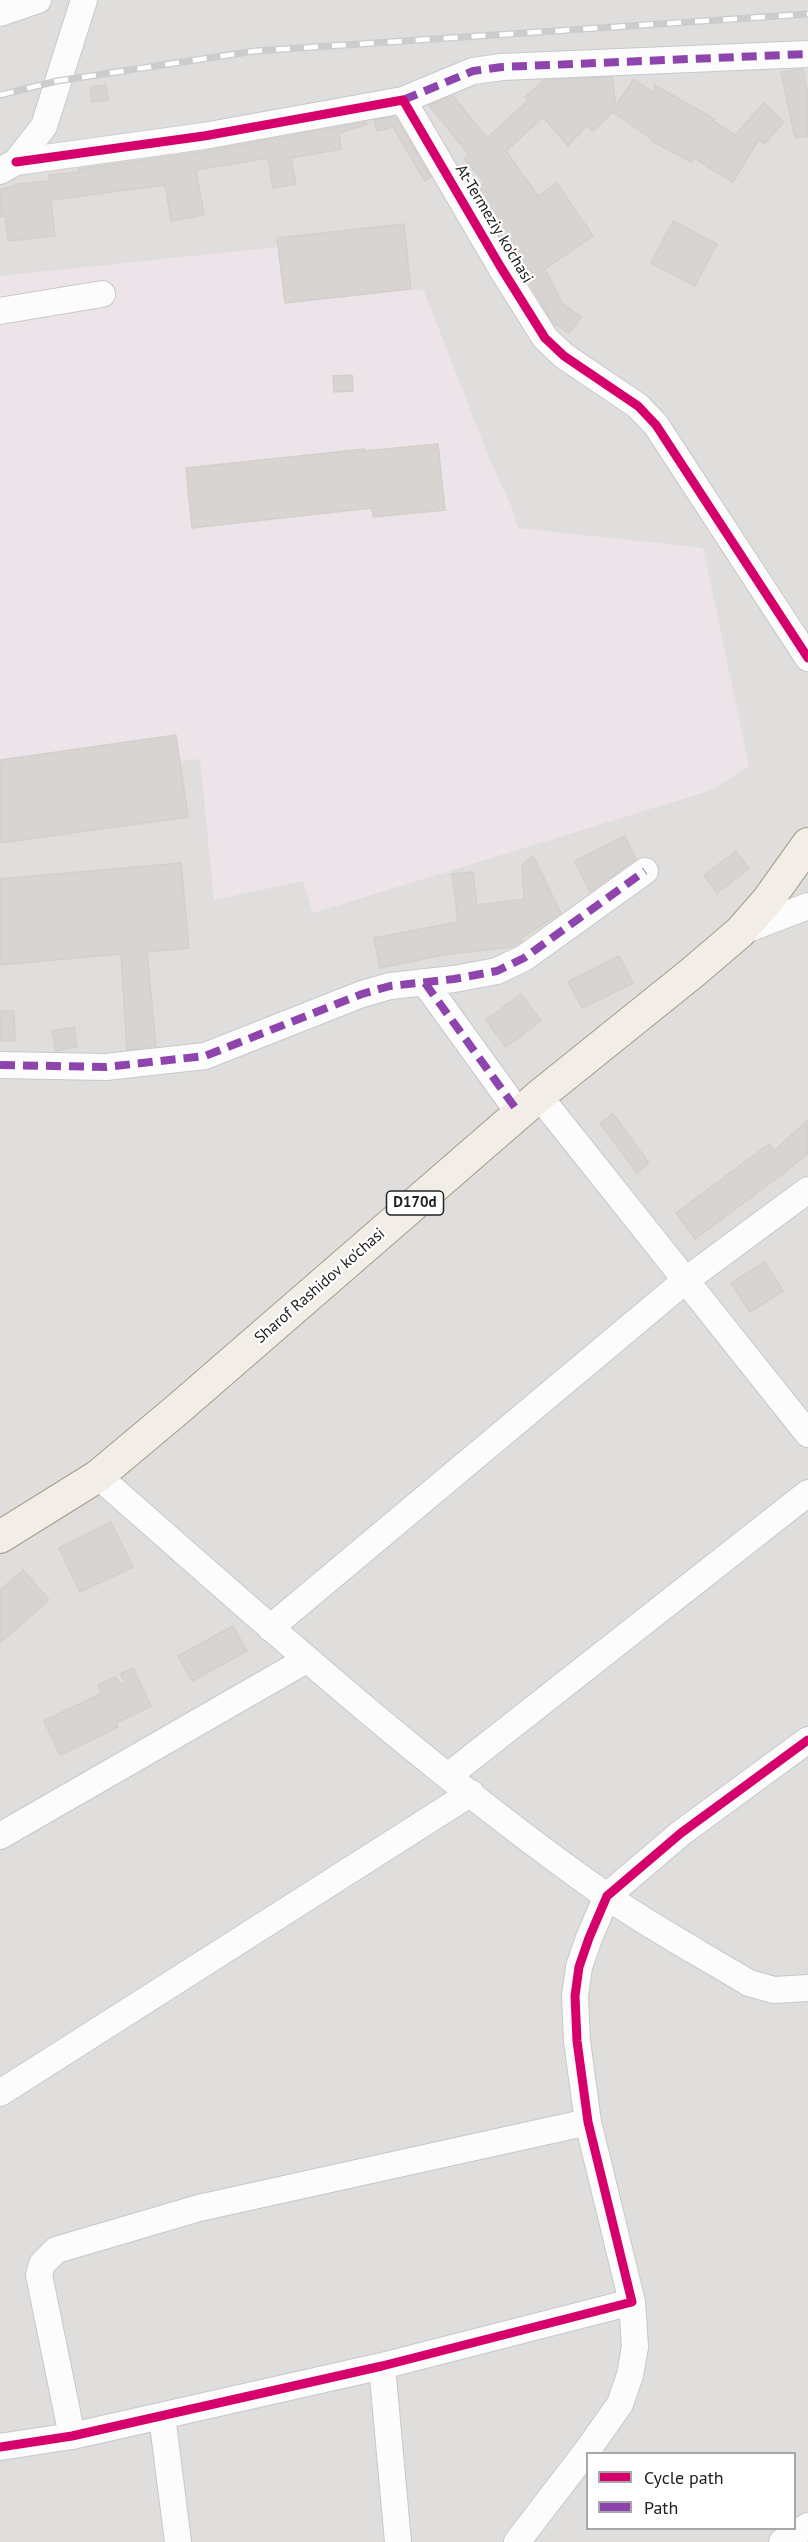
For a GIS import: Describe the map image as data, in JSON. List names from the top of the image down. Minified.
{"streets":{"main road":["D170d","Sharof Rashidov ko'chasi"],"street":["At-Termeziy ko'chasi"]},"legend":["Cycle path","Path"]}
